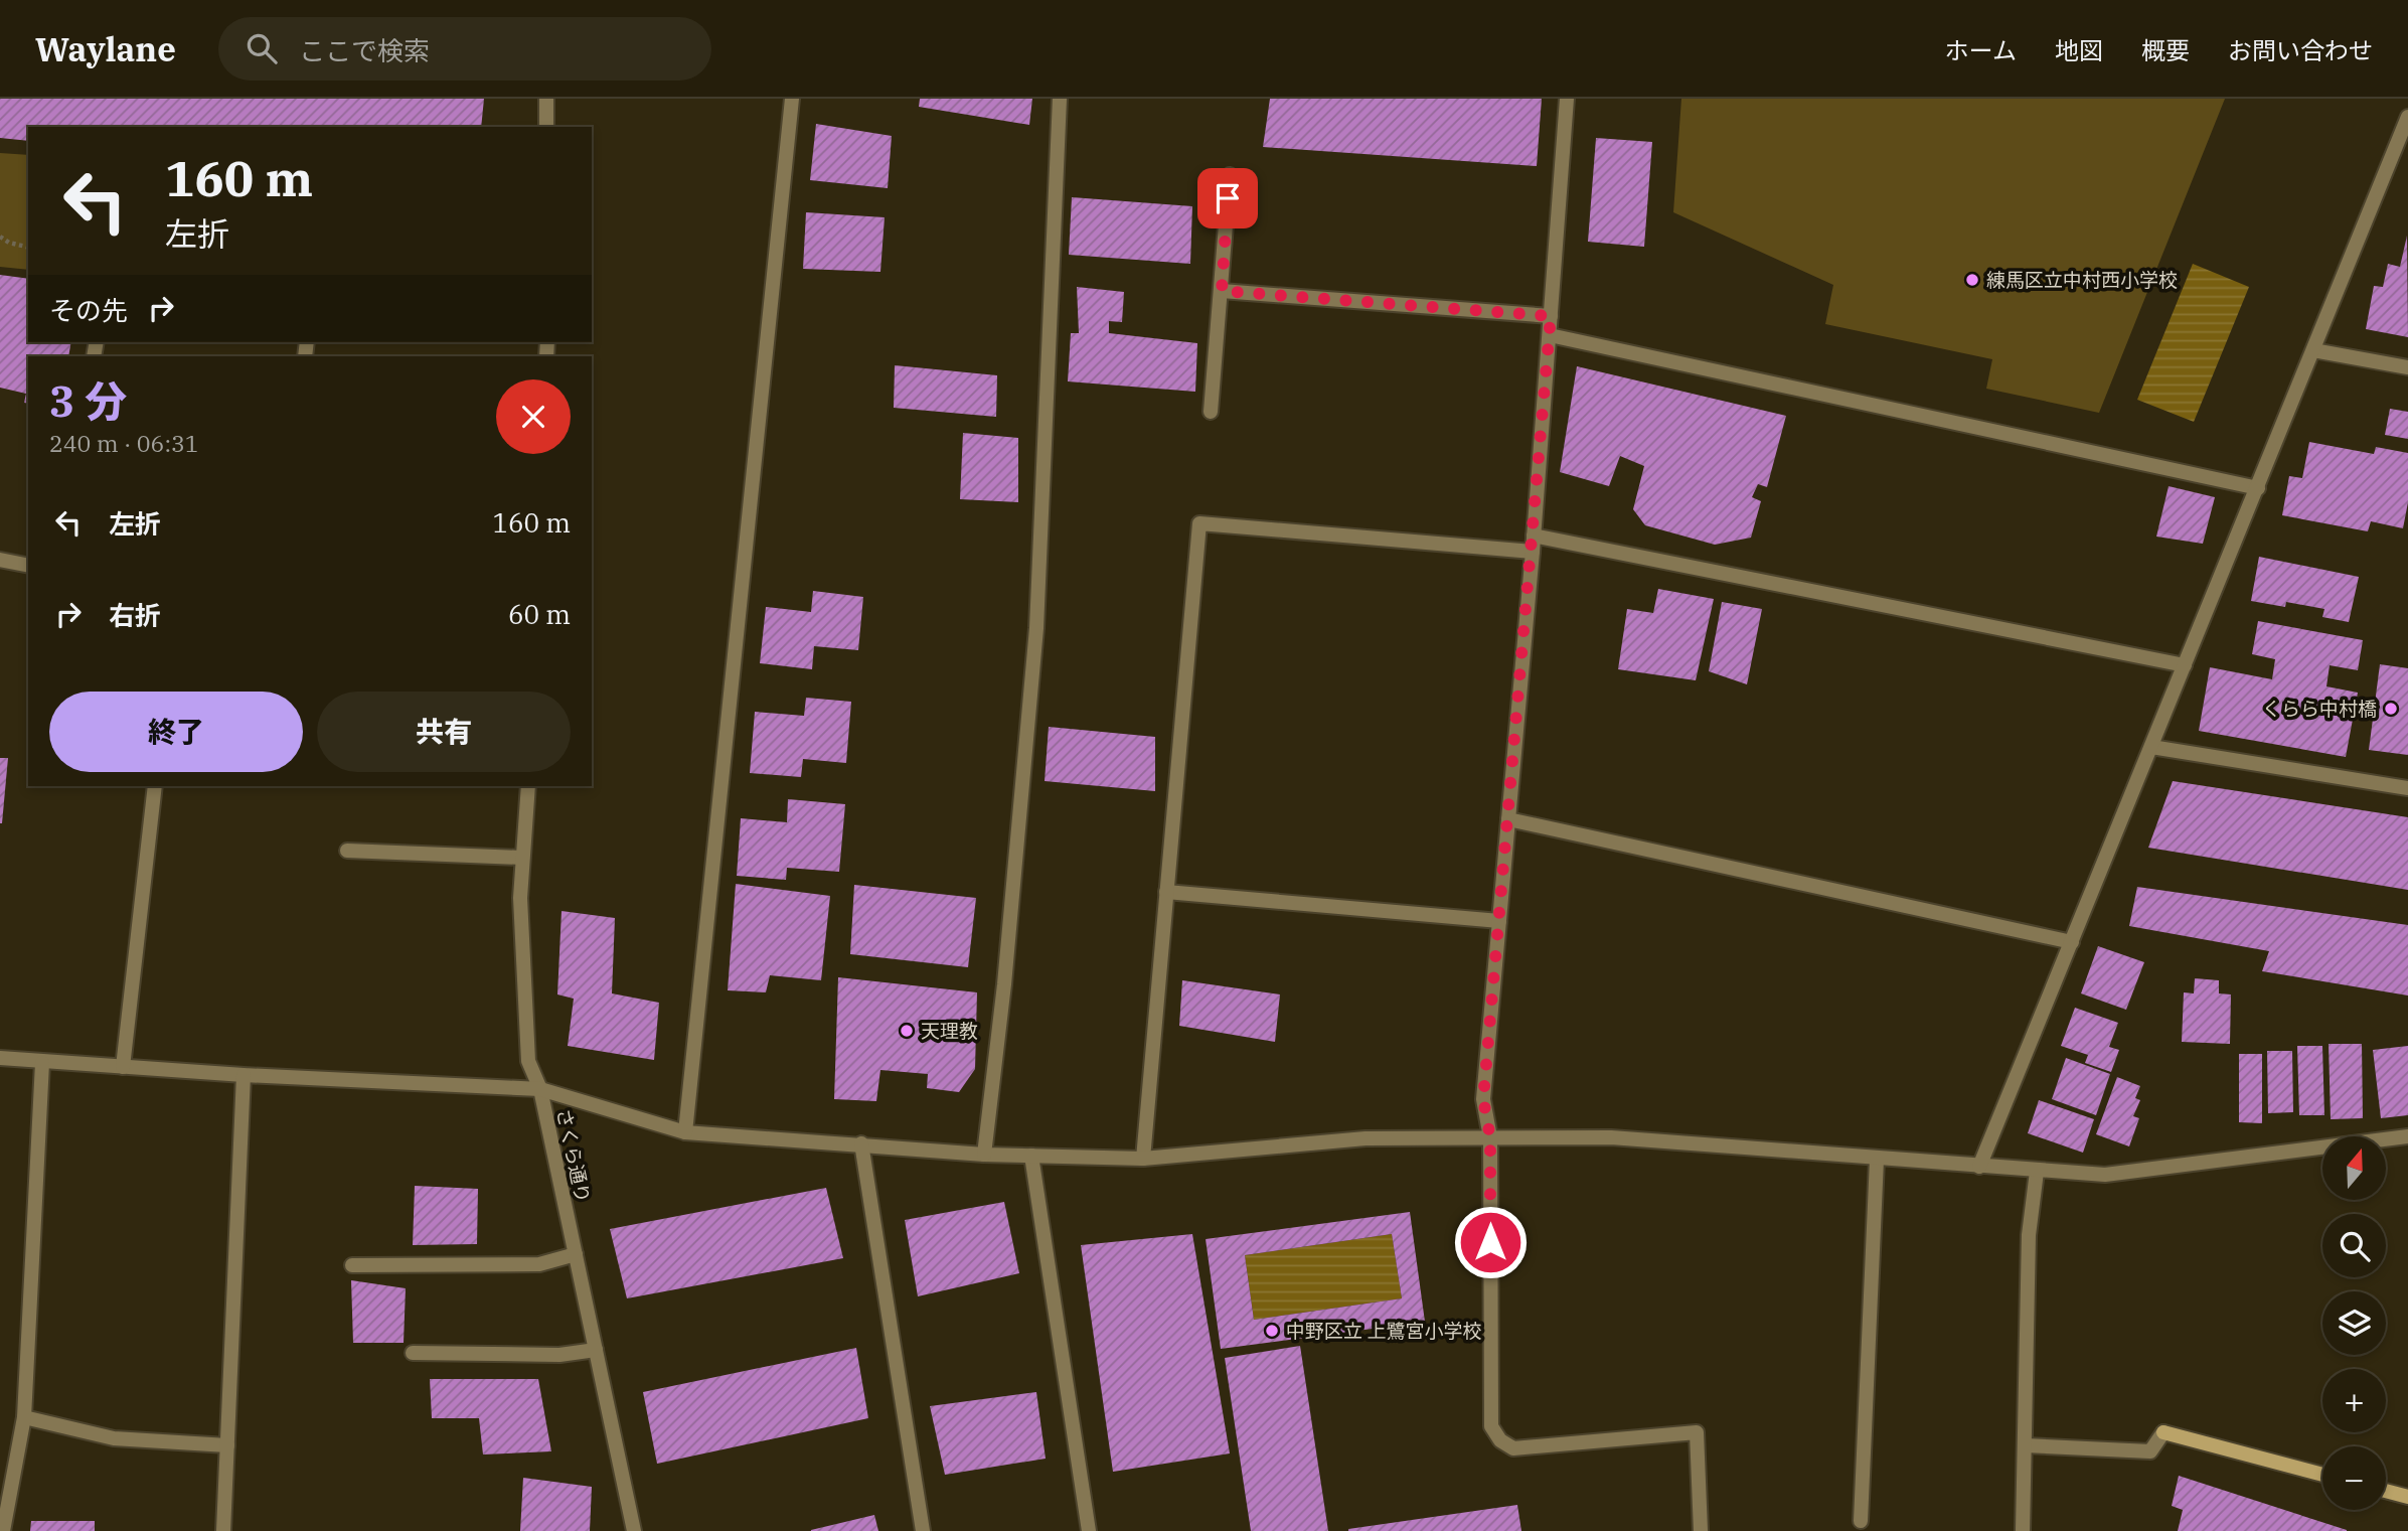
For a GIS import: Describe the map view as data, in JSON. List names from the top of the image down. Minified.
{"streets":{"street":["さくら通り"]},"places":["練馬区立中村西小学校","くらら中村橋","天理教","中野区立 上鷺宮小学校"],"north":"top","page":{"header":"Waylane","search":"ここで検索","nav":["ホーム","地図","概要","お問い合わせ"],"turn":["160 m","左折"],"then":"その先","heading":["3 分","240 m · 06:31"],"list":[{"name":"左折","value":"160 m"},{"name":"右折","value":"60 m"}],"buttons":["終了","共有"],"map_buttons":["+","−"]}}
